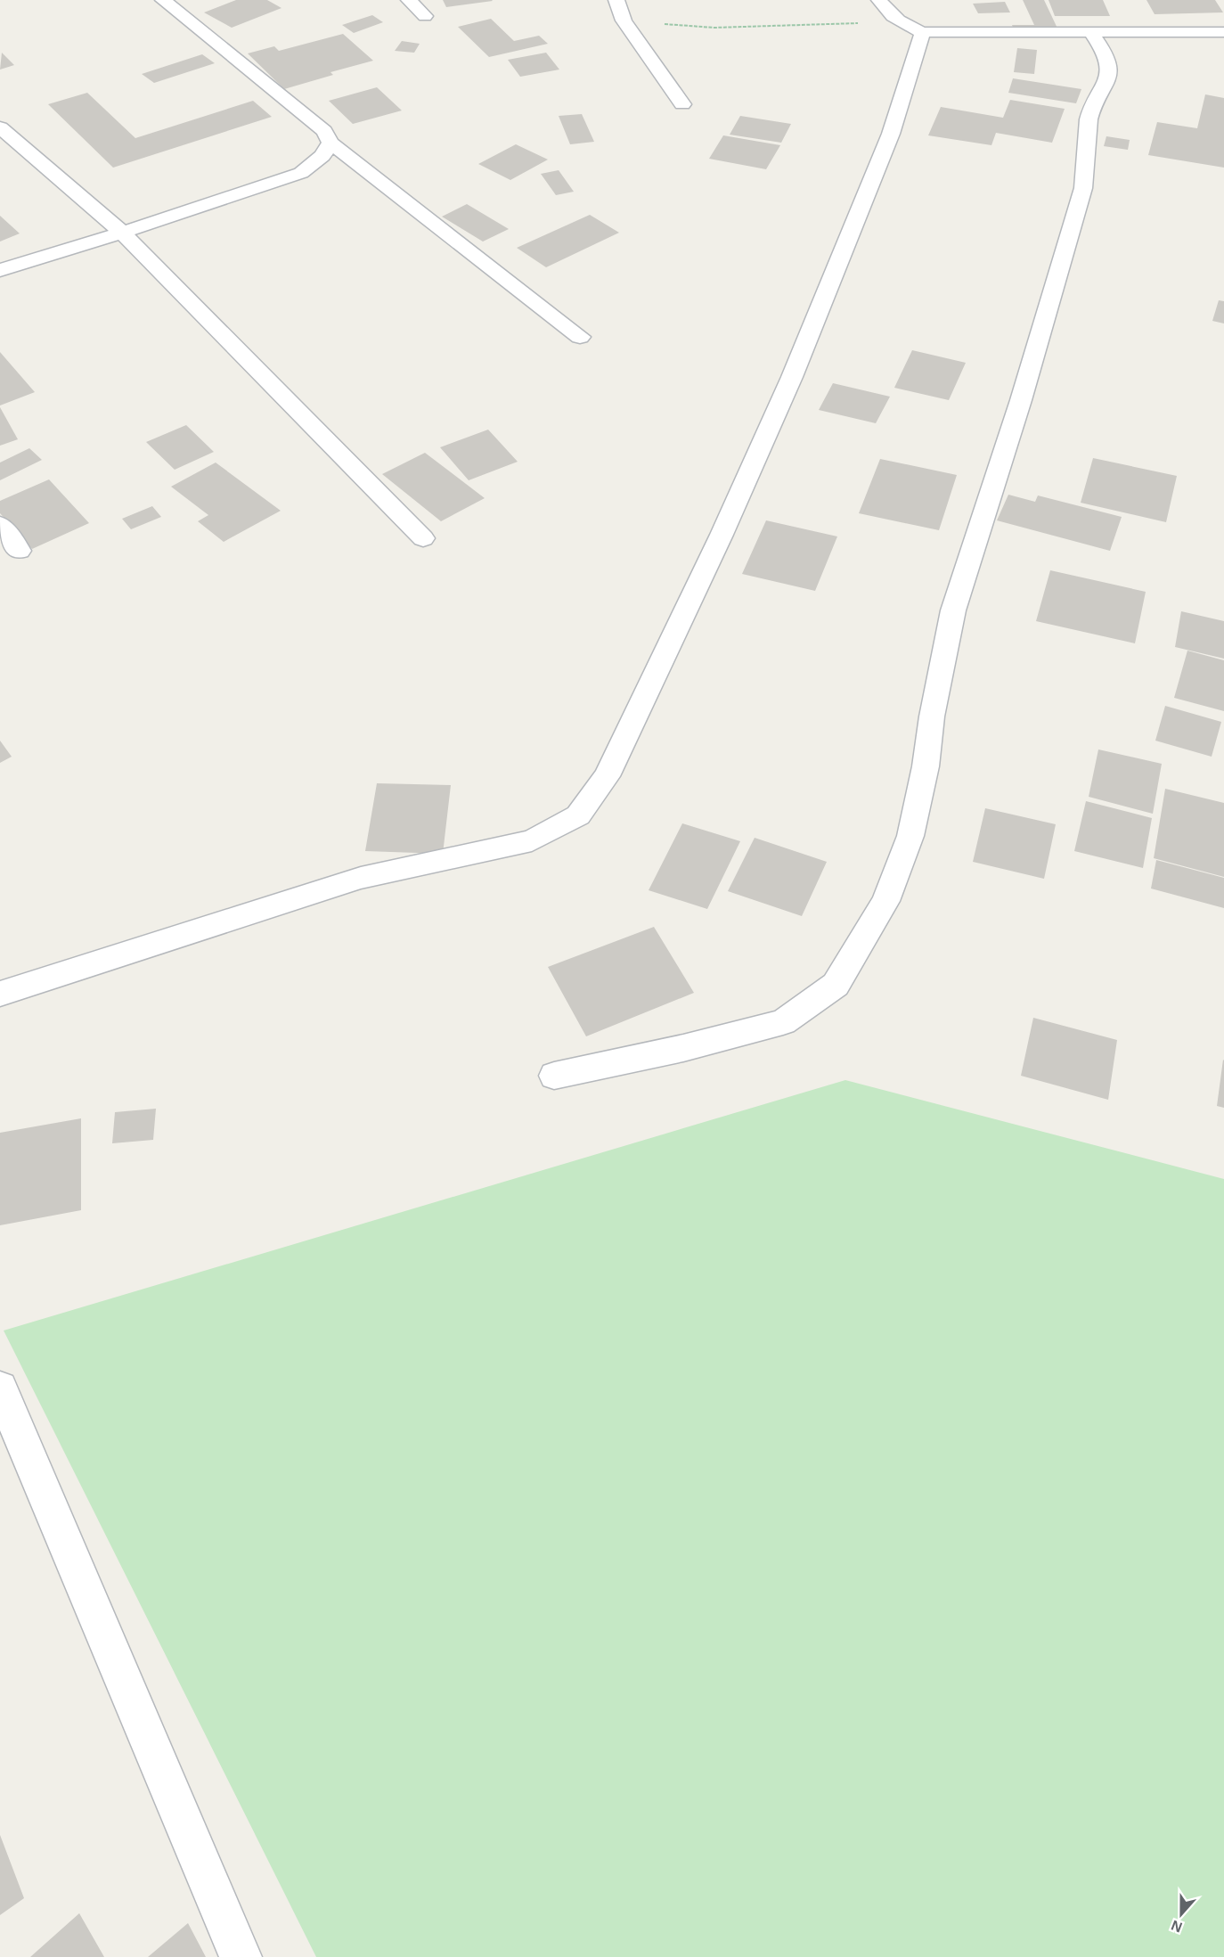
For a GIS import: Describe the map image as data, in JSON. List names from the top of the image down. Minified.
{"north":"bottom"}
